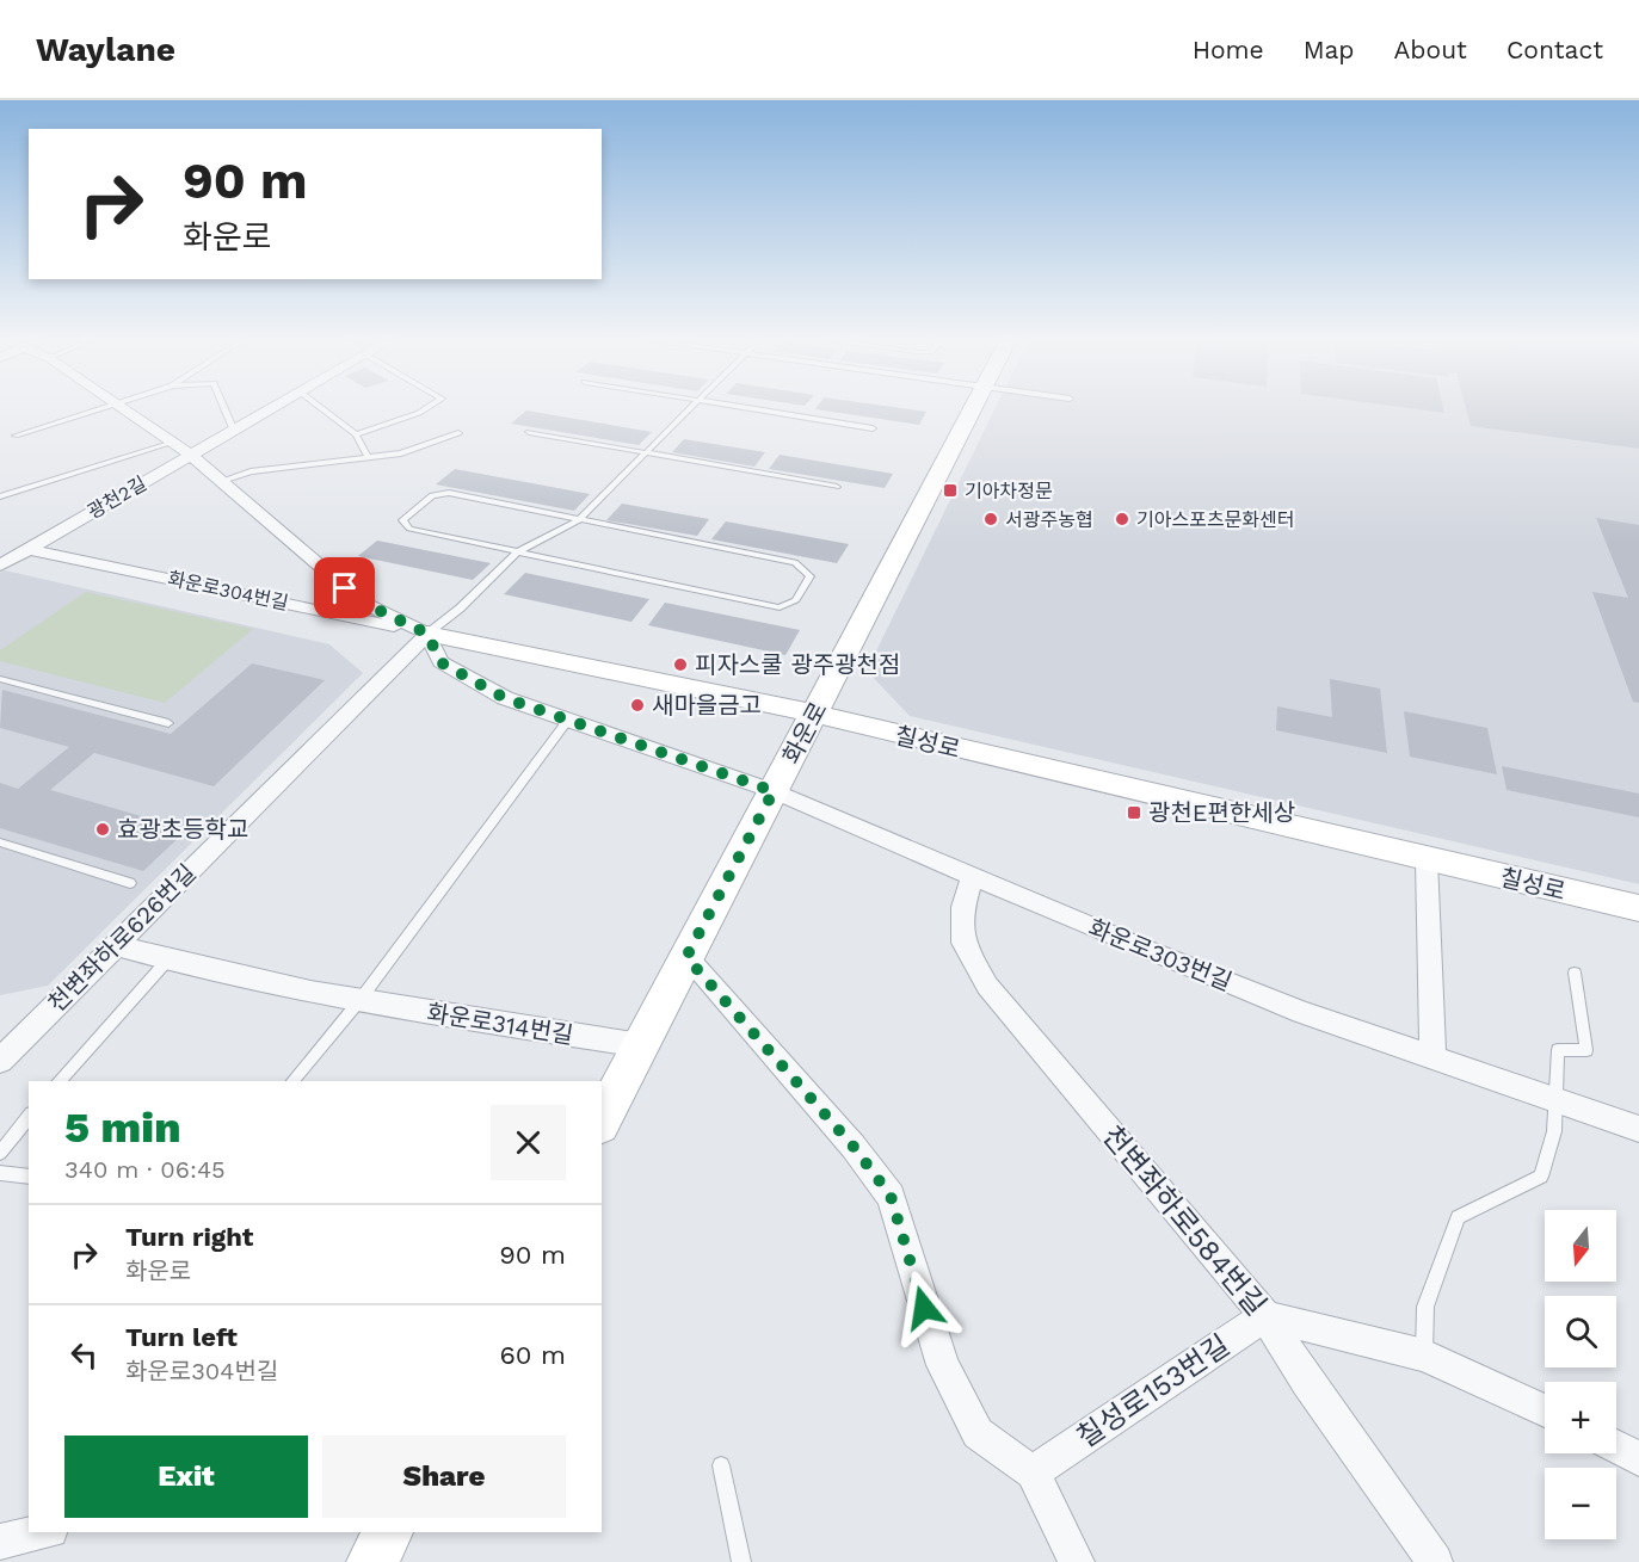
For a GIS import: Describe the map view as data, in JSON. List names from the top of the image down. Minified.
{"streets":{"street":["광천2길","화운로304번길","화운로","칠성로","천변좌하로626번길","화운로303번길","화운로314번길","천변좌하로584번길","칠성로153번길"]},"crossings":[["광천2길","화운로304번길"],["화운로304번길","칠성로"],["화운로304번길","천변좌하로626번길"],["화운로","칠성로"],["화운로","화운로303번길"],["화운로","화운로314번길"],["칠성로","천변좌하로626번길"],["천변좌하로626번길","화운로314번길"],["화운로303번길","천변좌하로584번길"],["천변좌하로584번길","칠성로153번길"]],"places":{"transit":["기아차정문","광천E편한세상"],"other":["서광주농협","기아스포츠문화센터","피자스쿨 광주광천점","새마을금고","효광초등학교"]},"north":"bottom","page":{"header":"Waylane","nav":["Home","Map","About","Contact"],"turn":["90 m","화운로"],"heading":["5 min","340 m · 06:45"],"list":[{"name":"Turn right","note":"화운로","value":"90 m"},{"name":"Turn left","note":"화운로304번길","value":"60 m"}],"map_buttons":["+","−"],"buttons":["Exit","Share"]}}
